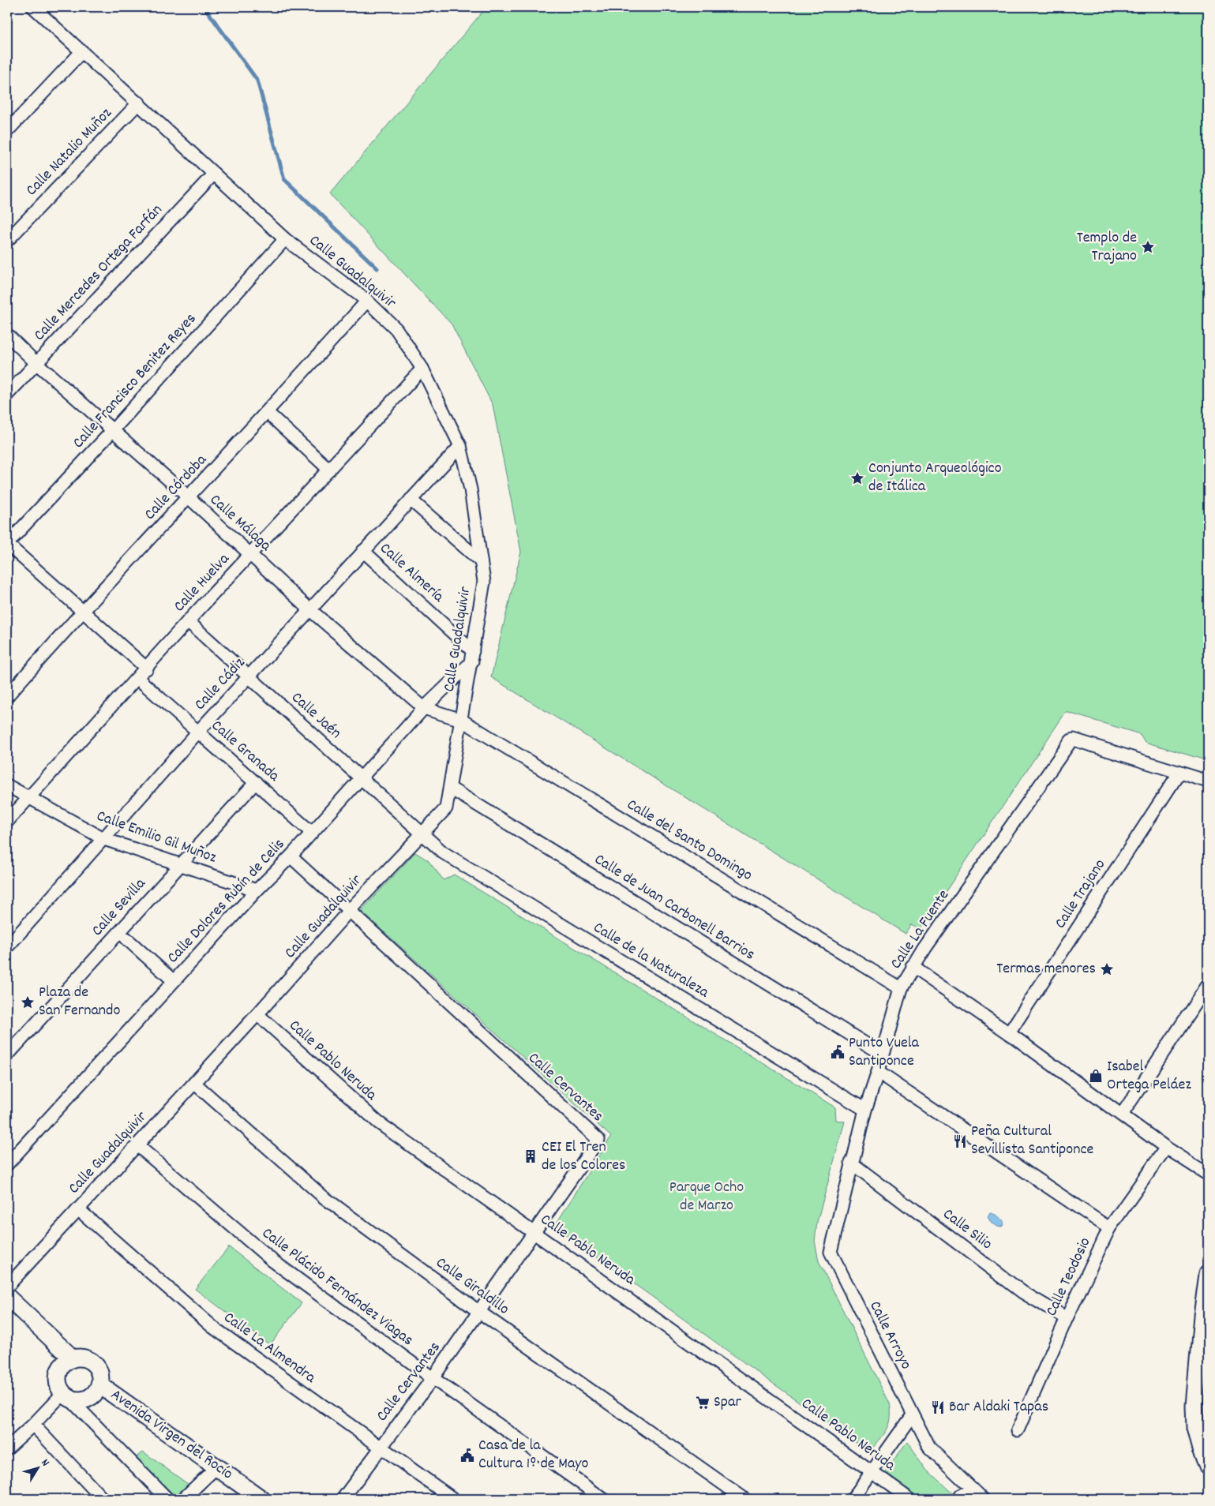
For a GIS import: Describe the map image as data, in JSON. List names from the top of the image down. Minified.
{"streets":{"street":["Calle Natalio Muñoz","Calle Guadalquivir","Calle Mercedes Ortega Farfán","Calle Francisco Benitez Reyes","Calle Córdoba","Calle Málaga","Calle Almería","Calle Huelva","Calle Cádiz","Calle Jaén","Calle Granada","Calle Emilio Gil Muñoz","Calle del Santo Domingo","Calle Trajano","Calle Dolores Rubín de Celis","Calle Sevilla","Calle de Juan Carbonell Barrios","Calle La Fuente","Calle de la Naturaleza","Calle Pablo Neruda","Calle Cervantes","Calle Silio","Calle Teodosio","Calle Giraldillo","Calle Plácido Fernández Viagas","Calle Arroyo","Calle La Almendra","Avenida Virgen del Rocío"]},"crossings":[["Calle Natalio Muñoz","Calle Guadalquivir"],["Calle Guadalquivir","Calle Mercedes Ortega Farfán"],["Calle Guadalquivir","Calle Francisco Benitez Reyes"],["Calle Guadalquivir","Calle Córdoba"],["Calle Guadalquivir","Calle Málaga"],["Calle Guadalquivir","Calle Almería"],["Calle Guadalquivir","Calle Huelva"],["Calle Guadalquivir","Calle Cádiz"],["Calle Guadalquivir","Calle Jaén"],["Calle Guadalquivir","Calle del Santo Domingo"],["Calle Guadalquivir","Calle Dolores Rubín de Celis"],["Calle Guadalquivir","Calle de Juan Carbonell Barrios"],["Calle Guadalquivir","Calle de la Naturaleza"],["Calle Guadalquivir","Calle Pablo Neruda"],["Calle Guadalquivir","Calle Cervantes"],["Calle Guadalquivir","Calle Giraldillo"],["Calle Guadalquivir","Calle Plácido Fernández Viagas"],["Calle Guadalquivir","Calle La Almendra"],["Calle Mercedes Ortega Farfán","Calle Málaga"],["Calle Francisco Benitez Reyes","Calle Málaga"],["Calle Córdoba","Calle Málaga"],["Calle Málaga","Calle Huelva"],["Calle Málaga","Calle Cádiz"],["Calle Málaga","Calle del Santo Domingo"],["Calle Málaga","Calle Dolores Rubín de Celis"],["Calle Almería","Calle Cádiz"],["Calle Almería","Calle Dolores Rubín de Celis"],["Calle Huelva","Calle Jaén"],["Calle Huelva","Calle Granada"],["Calle Huelva","Calle Emilio Gil Muñoz"],["Calle Cádiz","Calle Jaén"],["Calle Cádiz","Calle Granada"],["Calle Cádiz","Calle Emilio Gil Muñoz"],["Calle Jaén","Calle Dolores Rubín de Celis"],["Calle Jaén","Calle de la Naturaleza"],["Calle Granada","Calle Dolores Rubín de Celis"],["Calle Granada","Calle Sevilla"],["Calle Emilio Gil Muñoz","Calle Dolores Rubín de Celis"],["Calle Emilio Gil Muñoz","Calle Sevilla"],["Calle del Santo Domingo","Calle La Fuente"],["Calle Trajano","Calle La Fuente"],["Calle Dolores Rubín de Celis","Calle Cervantes"],["Calle de Juan Carbonell Barrios","Calle La Fuente"],["Calle La Fuente","Calle de la Naturaleza"],["Calle La Fuente","Calle Silio"],["Calle La Fuente","Calle Arroyo"],["Calle Pablo Neruda","Calle Cervantes"],["Calle Cervantes","Calle Giraldillo"],["Calle Cervantes","Calle Plácido Fernández Viagas"],["Calle Cervantes","Calle La Almendra"],["Calle Silio","Calle Teodosio"],["Calle Silio","Calle Arroyo"]],"parks":["Parque Ocho de Marzo"],"places":{"place":["Templo de Trajano","Conjunto Arqueológico de Itálica","Termas menores","Plaza de San Fernando"],"public building":["Punto Vuela Santiponce","Casa de la Cultura 1º de Mayo"],"shop":["Isabel Ortega Peláez"],"restaurant":["Peña Cultural Sevillista Santiponce","Bar Aldaki Tapas"],"building":["CEI El Tren de los Colores"],"supermarket":["Spar"]},"north":"top right"}
